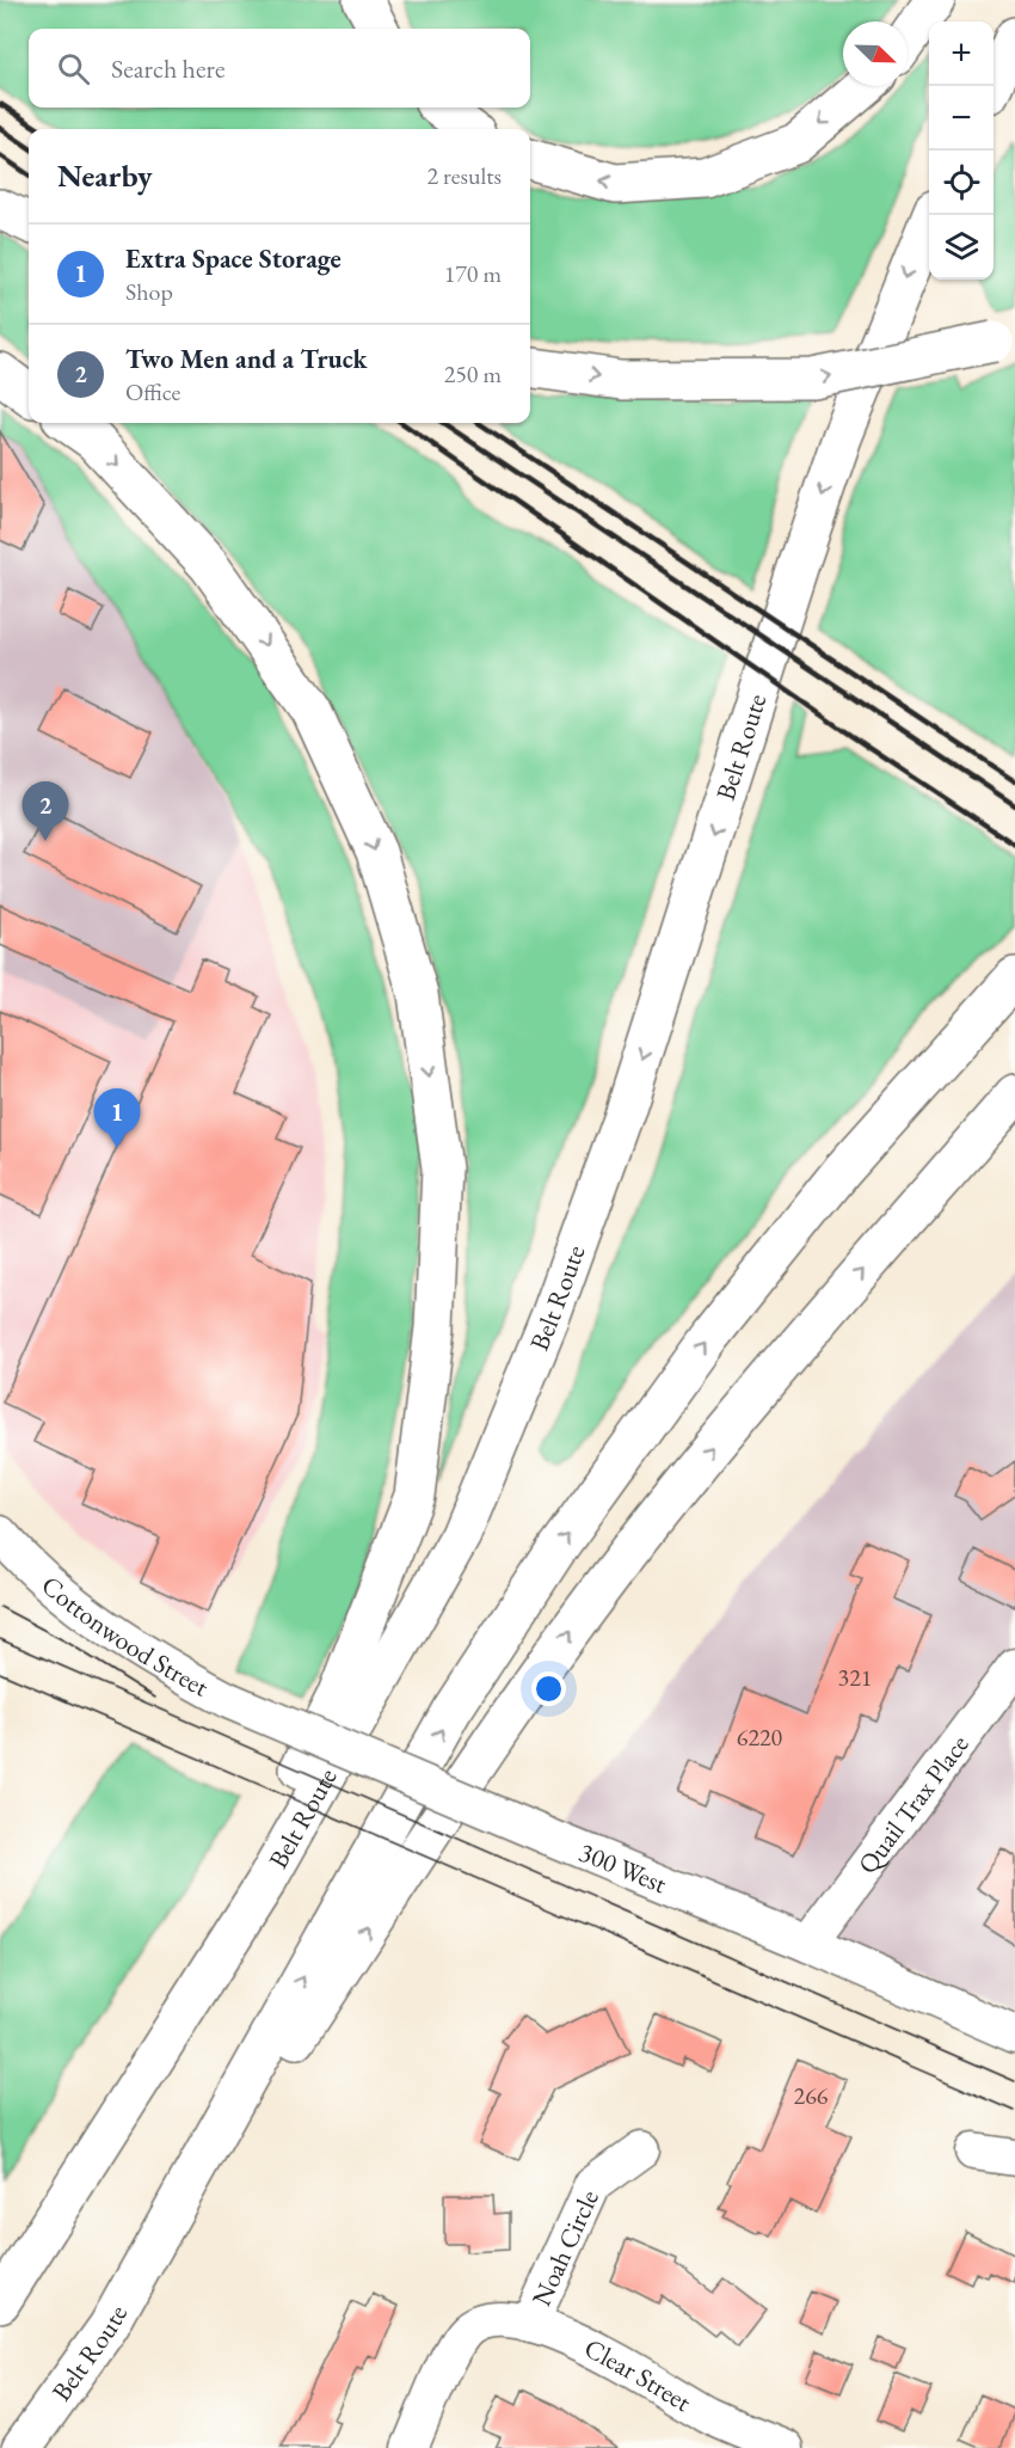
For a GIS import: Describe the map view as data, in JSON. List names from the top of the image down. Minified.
{"streets":{"highway":["Belt Route"],"street":["Cottonwood Street","Quail Trax Place","300 West","Noah Circle","Clear Street"]},"crossings":[["Cottonwood Street","300 West"],["Quail Trax Place","300 West"],["Noah Circle","Clear Street"]],"house_numbers":["321","6220","266"],"north":"bottom right","page":{"map_buttons":["+","−"],"search":"Search here","heading":["Nearby","2 results"],"list":[{"mark":"1","name":"Extra Space Storage","note":"Shop","value":"170 m"},{"mark":"2","name":"Two Men and a Truck","note":"Office","value":"250 m"}],"pins":["2","1"]}}
